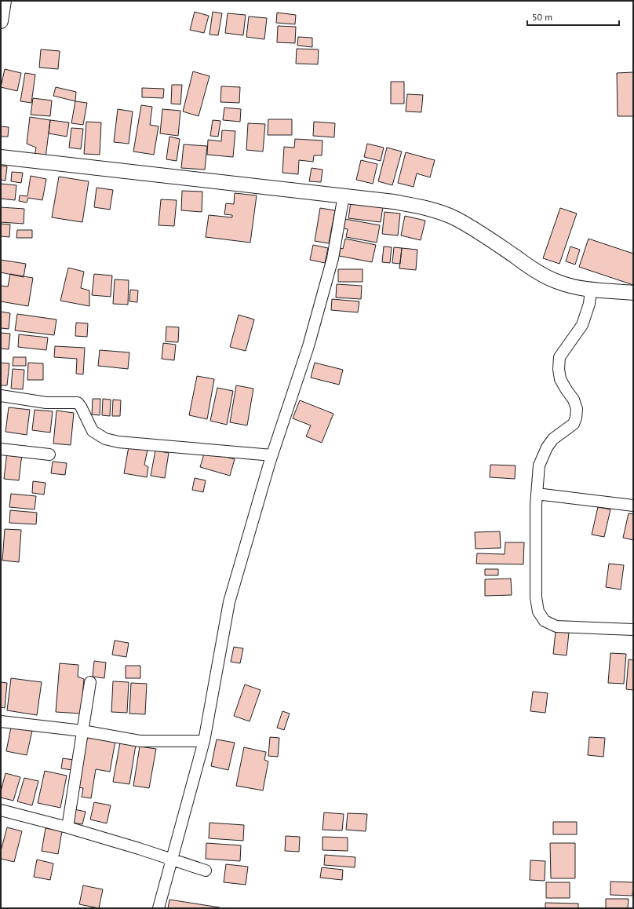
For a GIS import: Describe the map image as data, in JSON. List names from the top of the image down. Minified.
{"scale_bar":"50 m"}
